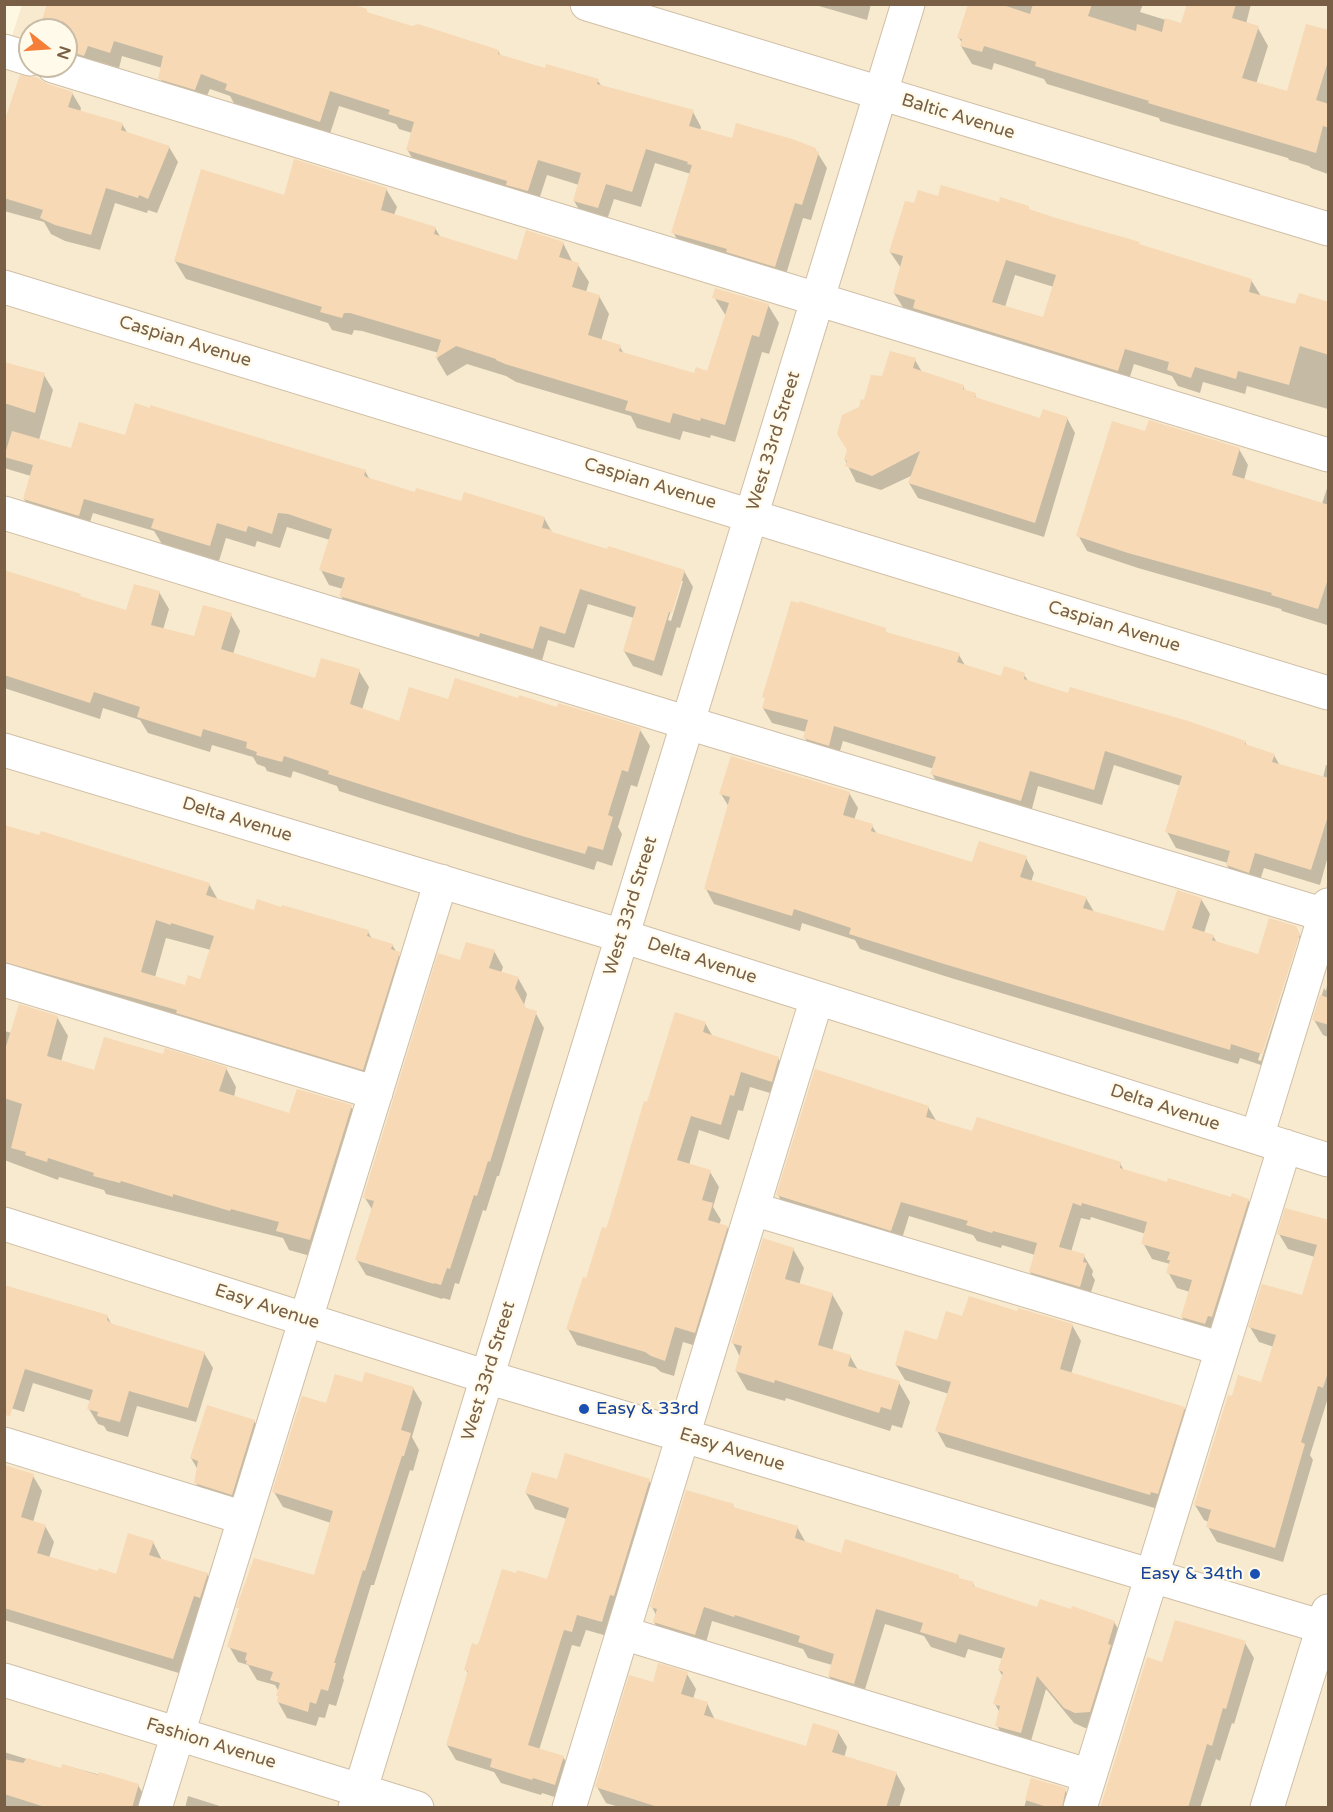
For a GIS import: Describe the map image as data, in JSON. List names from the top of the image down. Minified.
{"streets":{"street":["Baltic Avenue","Caspian Avenue","West 33rd Street","Delta Avenue","Easy Avenue","Fashion Avenue"]},"crossings":[["Baltic Avenue","West 33rd Street"],["Caspian Avenue","West 33rd Street"],["West 33rd Street","Delta Avenue"],["West 33rd Street","Easy Avenue"],["West 33rd Street","Fashion Avenue"]],"places":["Easy & 33rd","Easy & 34th"],"north":"right"}
